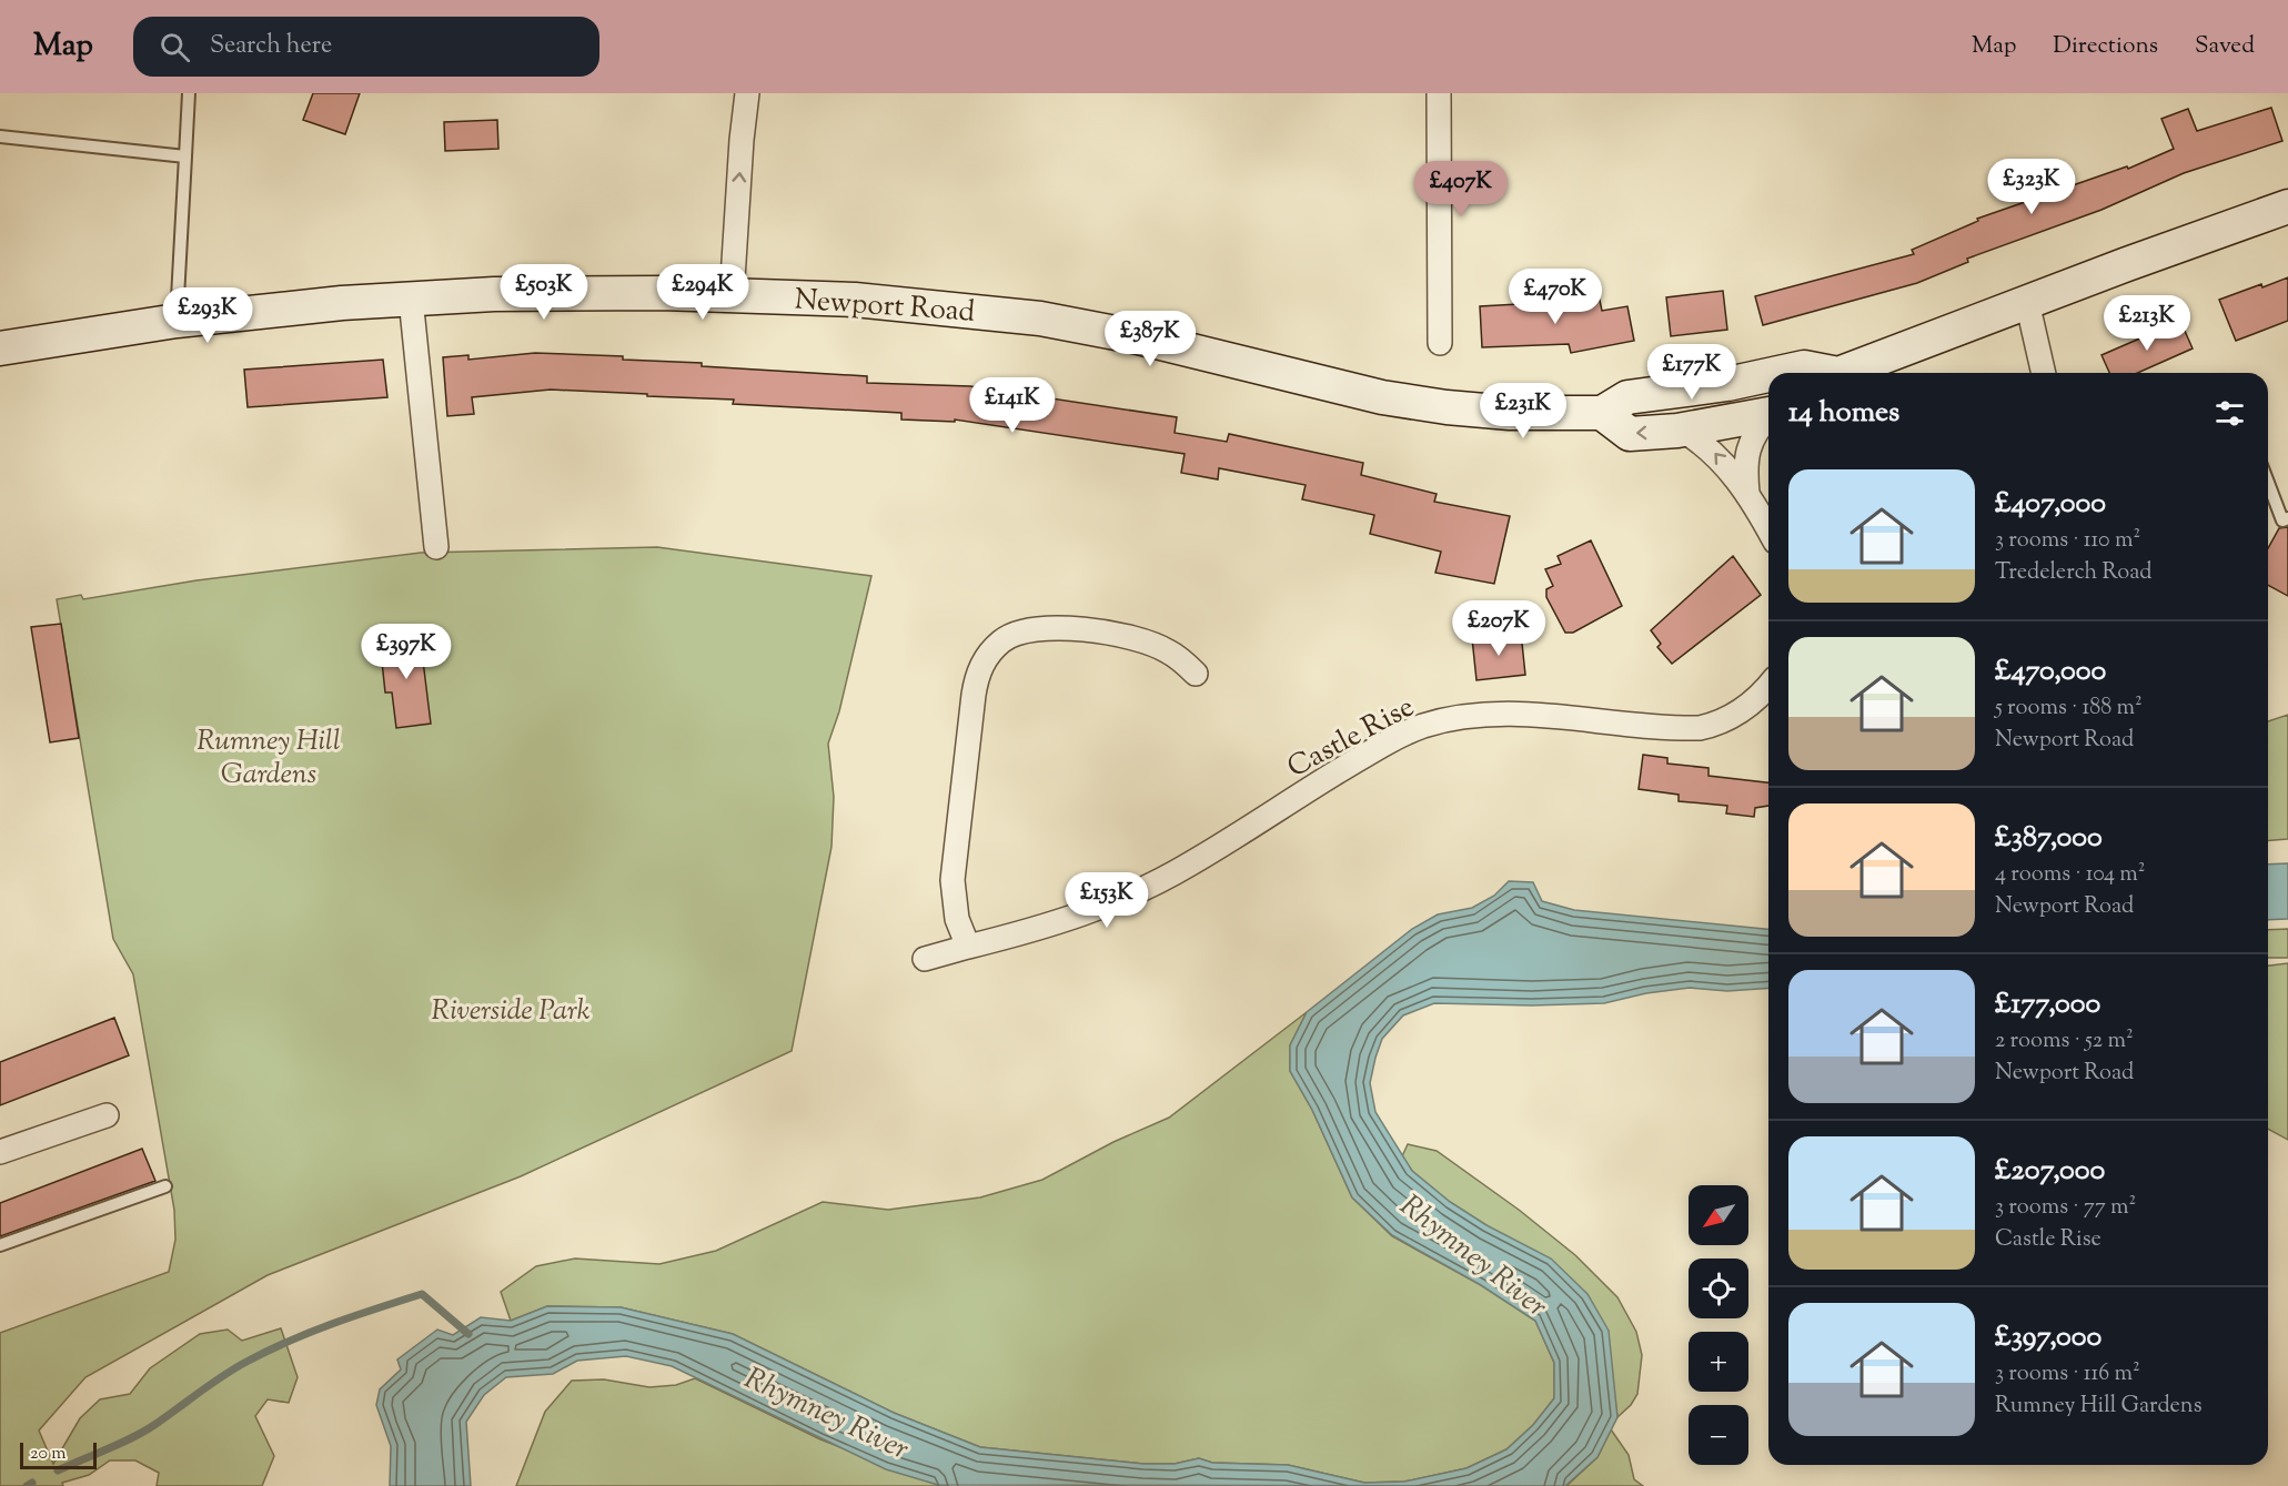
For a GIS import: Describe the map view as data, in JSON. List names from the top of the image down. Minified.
{"streets":{"main road":["Newport Road"],"street":["Castle Rise"]},"water":["Rhymney River"],"parks":["Rumney Hill Gardens","Riverside Park"],"scale_bar":"20 m","north":"bottom left","page":{"header":"Map","search":"Search here","nav":["Map","Directions","Saved"],"price":["£323K","£407K","£503K","£294K","£470K","£293K","£213K","£387K","£177K","£141K","£231K","£207K","£397K","£153K"],"heading":"14 homes","list":[{"name":"£407,000","note":"3 rooms · 110 m² · Tredelerch Road"},{"name":"£470,000","note":"5 rooms · 188 m² · Newport Road"},{"name":"£387,000","note":"4 rooms · 104 m² · Newport Road"},{"name":"£177,000","note":"2 rooms · 52 m² · Newport Road"},{"name":"£207,000","note":"3 rooms · 77 m² · Castle Rise"},{"name":"£397,000","note":"3 rooms · 116 m² · Rumney Hill Gardens"}],"map_buttons":["+","−"],"scale":"20 m"}}
